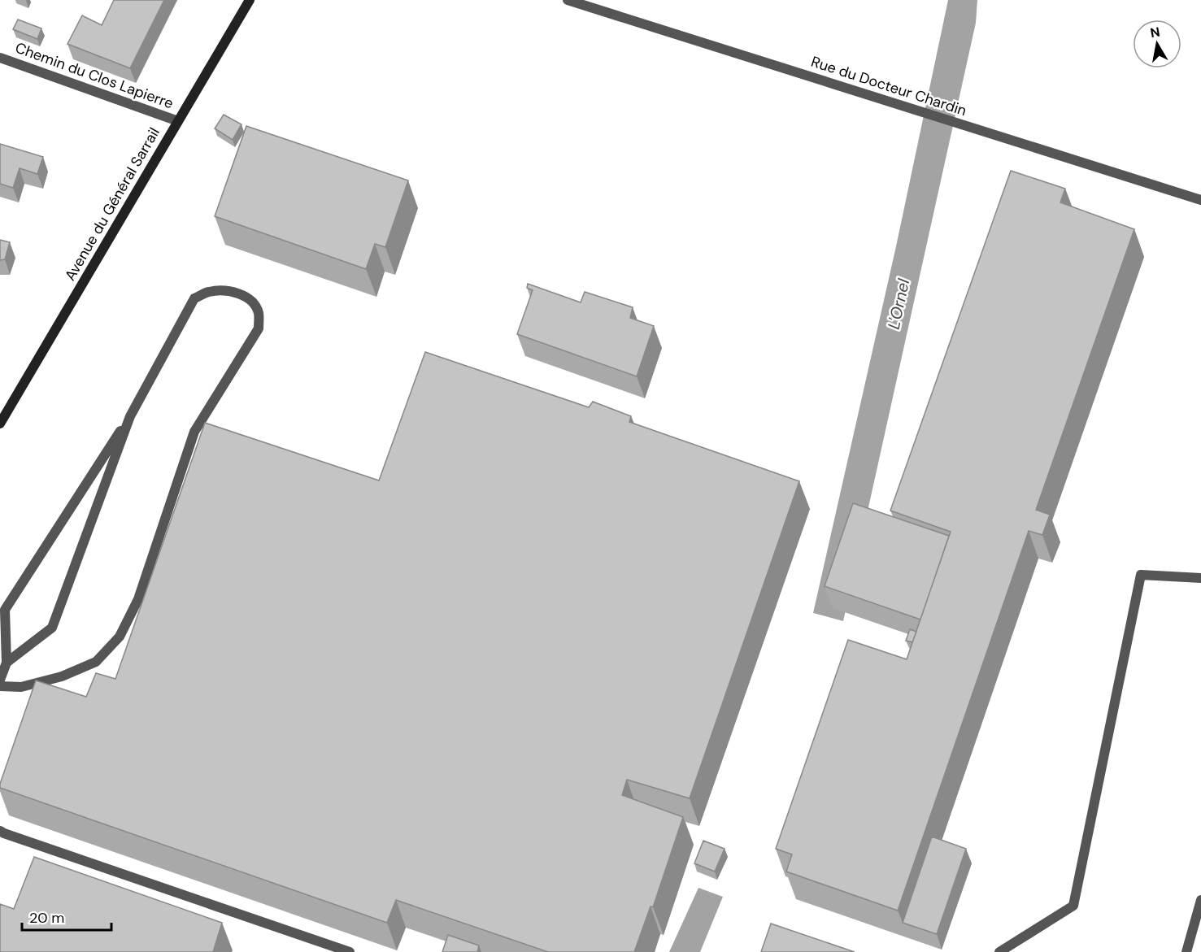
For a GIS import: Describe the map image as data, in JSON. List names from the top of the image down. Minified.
{"streets":{"main road":["Avenue du Général Sarrail"],"street":["Chemin du Clos Lapierre","Rue du Docteur Chardin"]},"crossings":[["Chemin du Clos Lapierre","Avenue du Général Sarrail"]],"water":["L'Ornel"],"scale_bar":"20 m","north":"top"}
